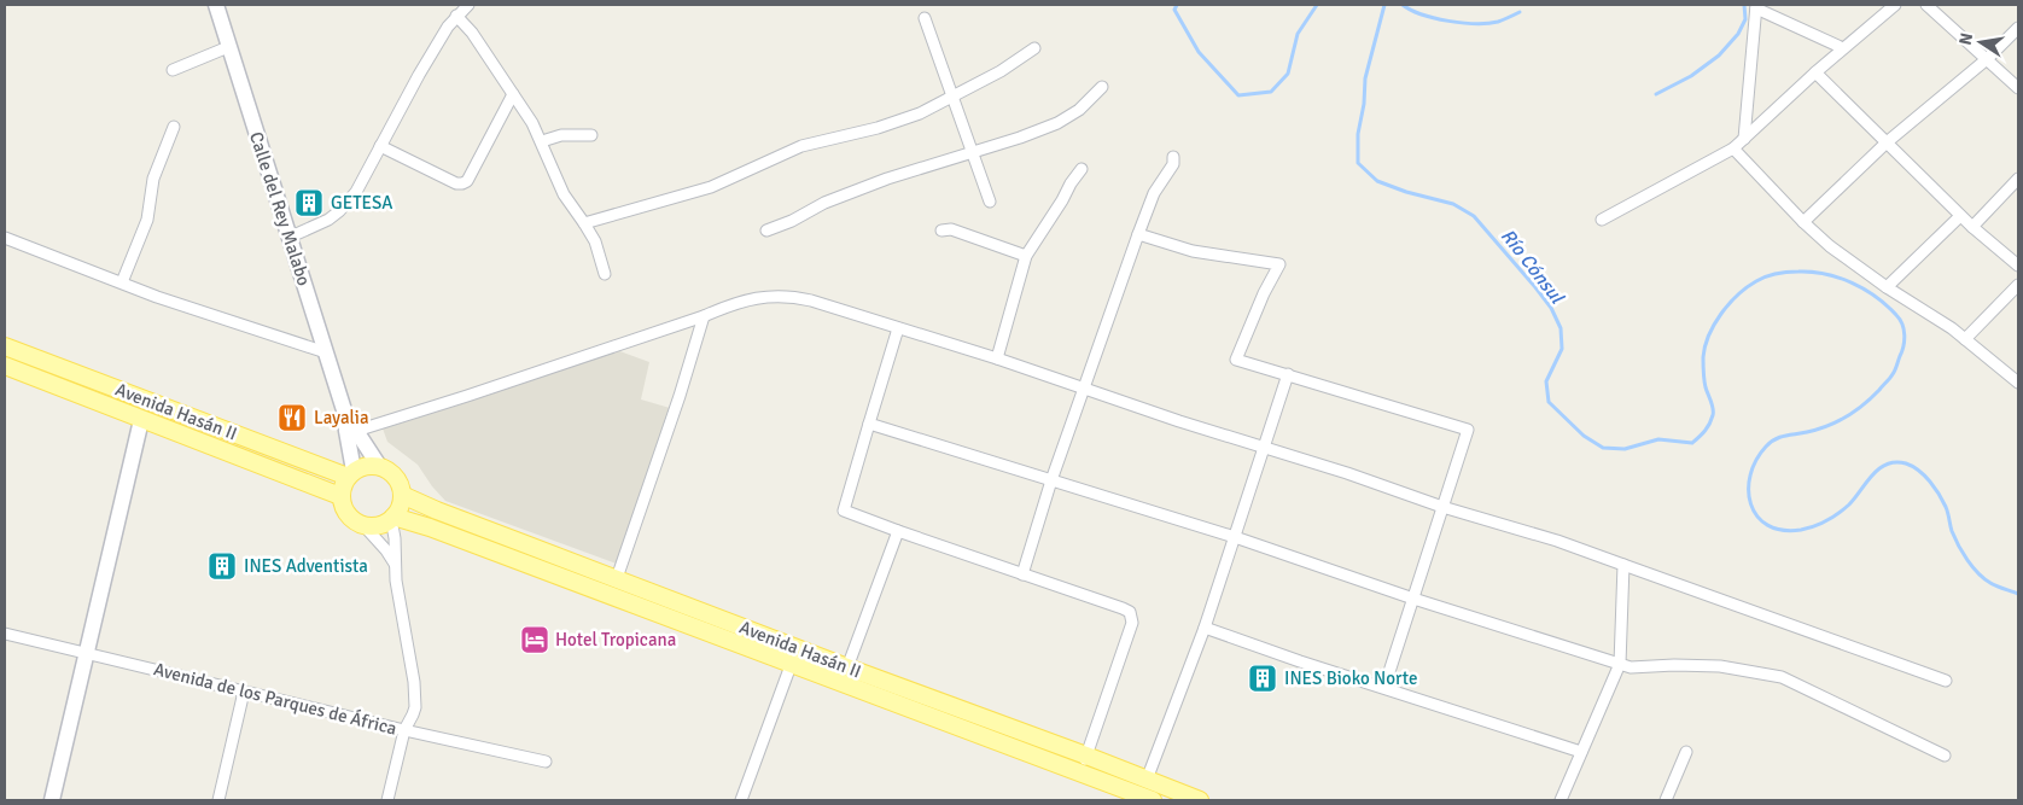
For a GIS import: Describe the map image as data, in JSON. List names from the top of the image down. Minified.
{"streets":{"main road":["Calle del Rey Malabo","Avenida Hasán II"],"street":["Avenida de los Parques de África"]},"crossings":[["Calle del Rey Malabo","Avenida Hasán II"]],"water":["Río Cónsul"],"places":{"building":["GETESA","INES Adventista","INES Bioko Norte"],"restaurant":["Layalia"],"hotel":["Hotel Tropicana"]},"north":"left"}
